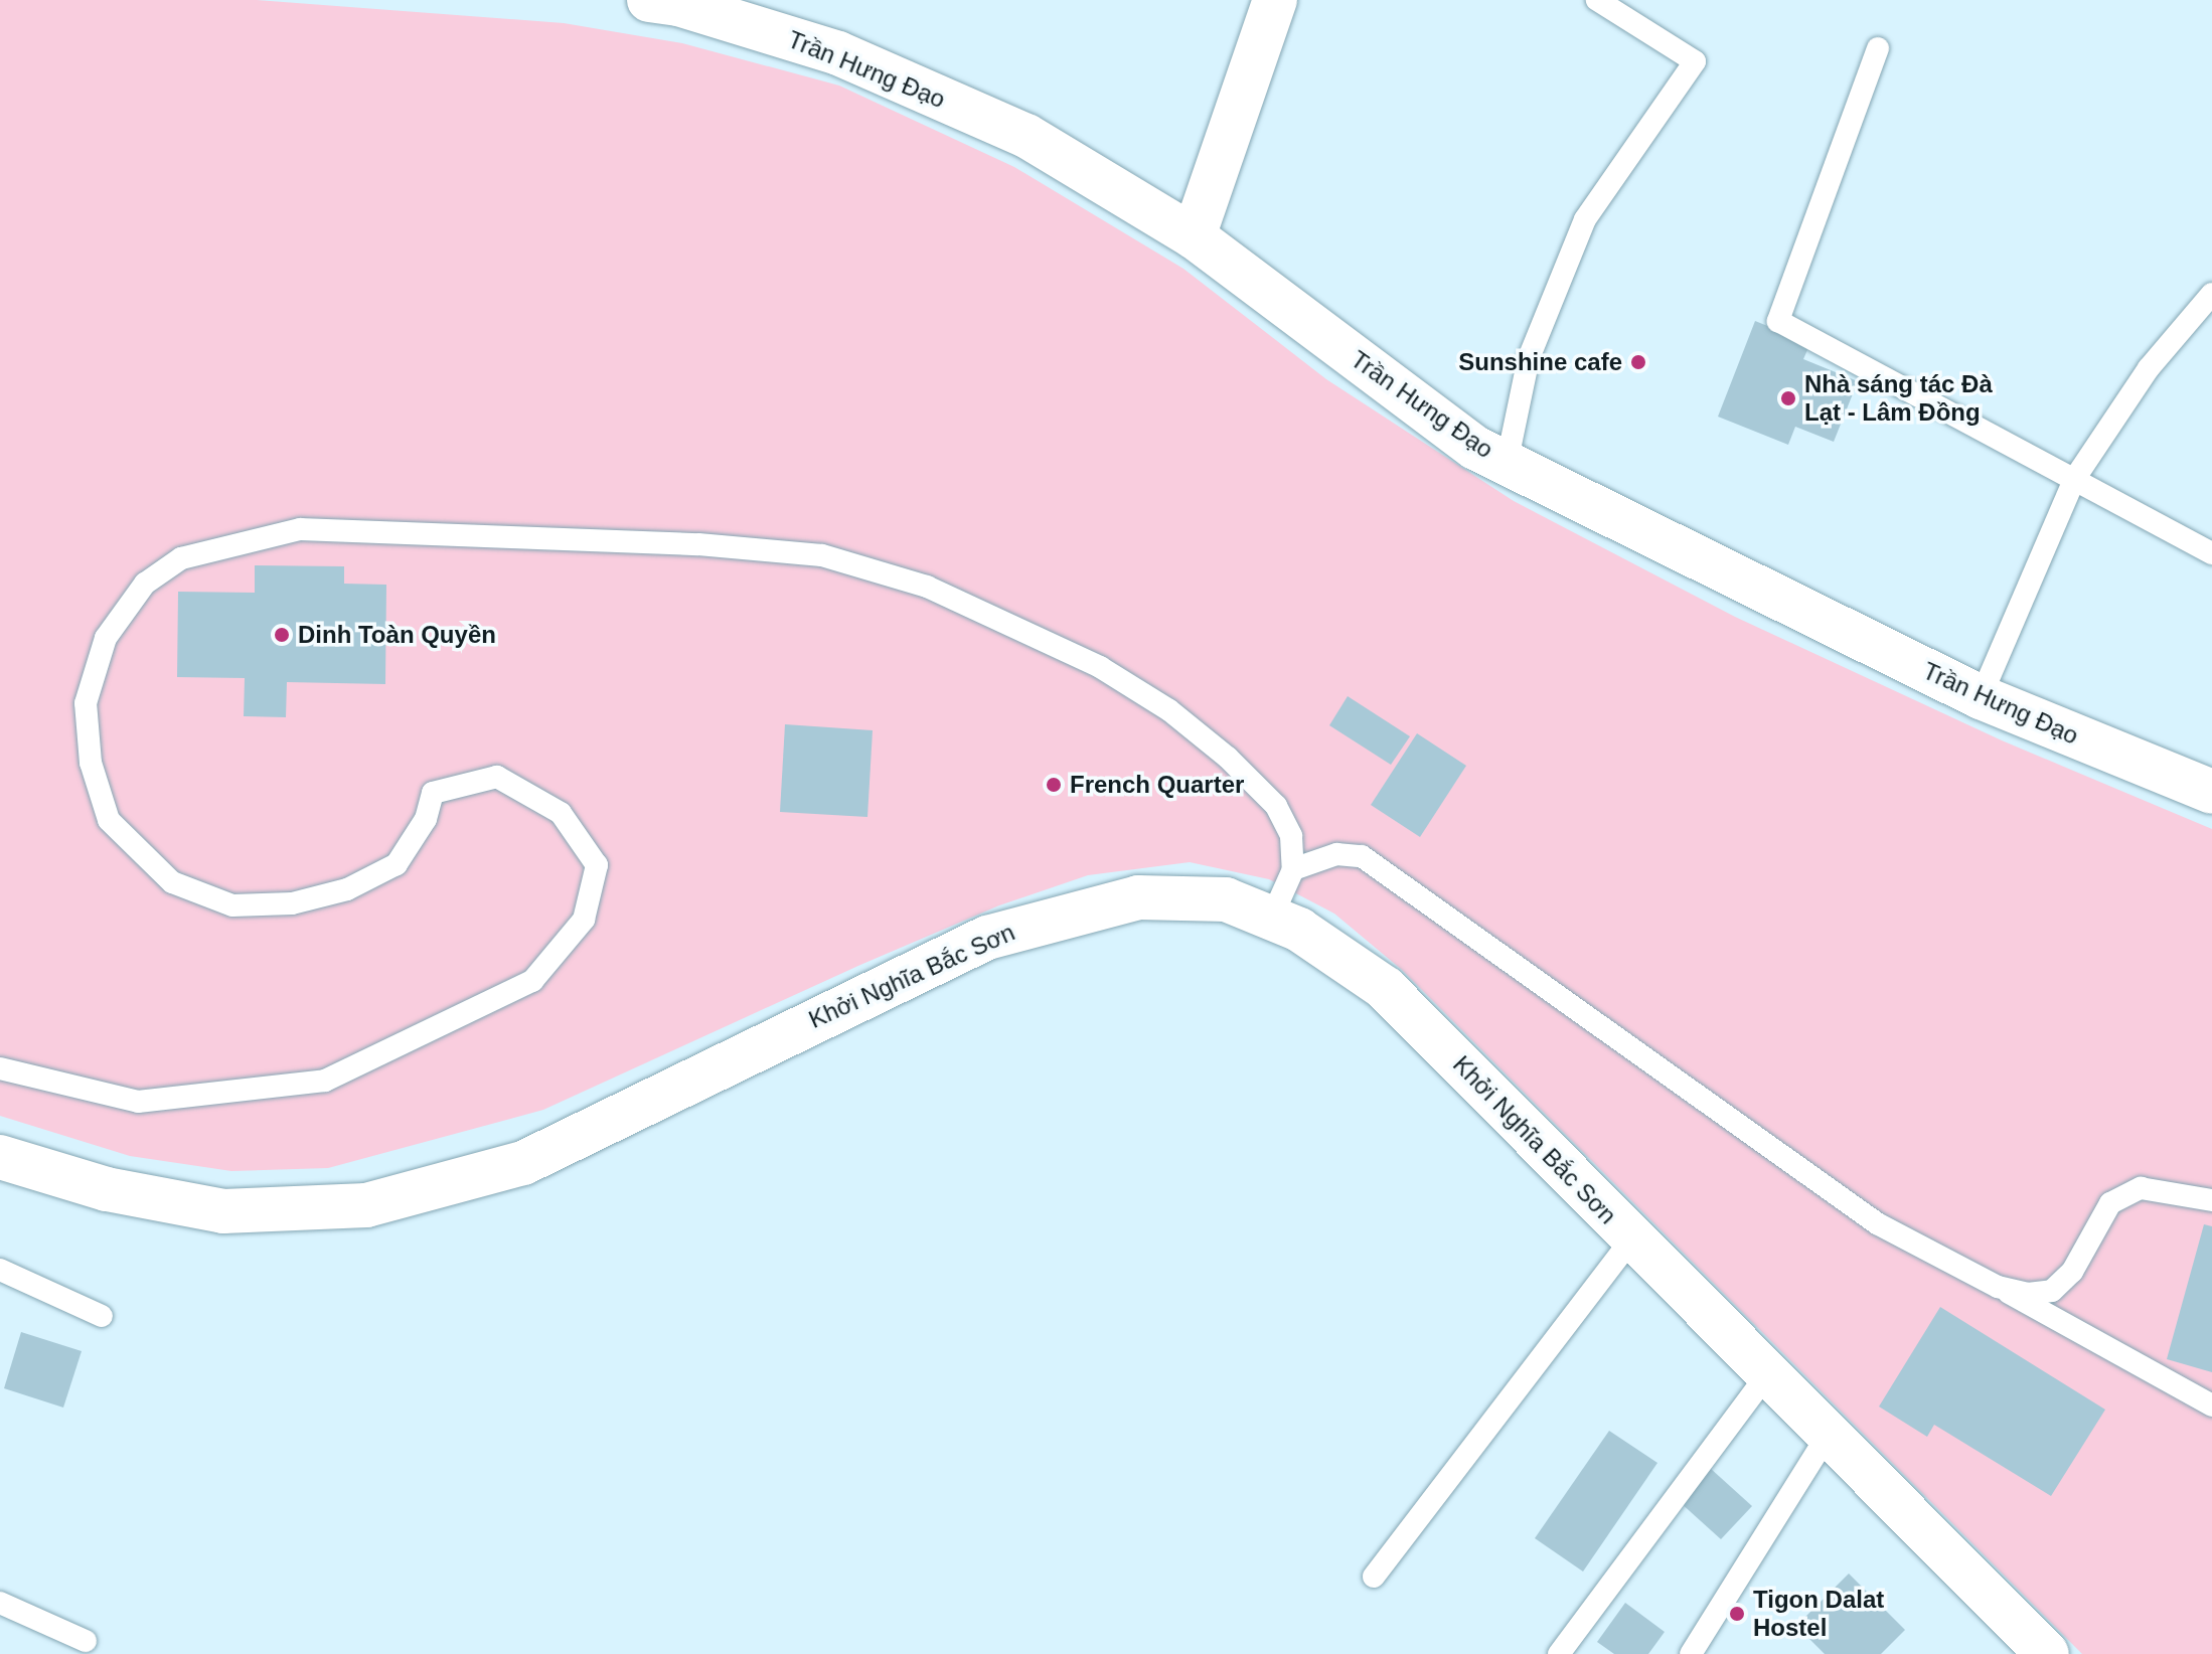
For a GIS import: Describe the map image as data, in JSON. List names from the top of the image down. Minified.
{"streets":{"street":["Trần Hưng Đạo","Khởi Nghĩa Bắc Sơn"]},"places":["Sunshine cafe","Nhà sáng tác Đà Lạt - Lâm Đồng","Dinh Toàn Quyền","French Quarter","Tigon Dalat Hostel"]}
